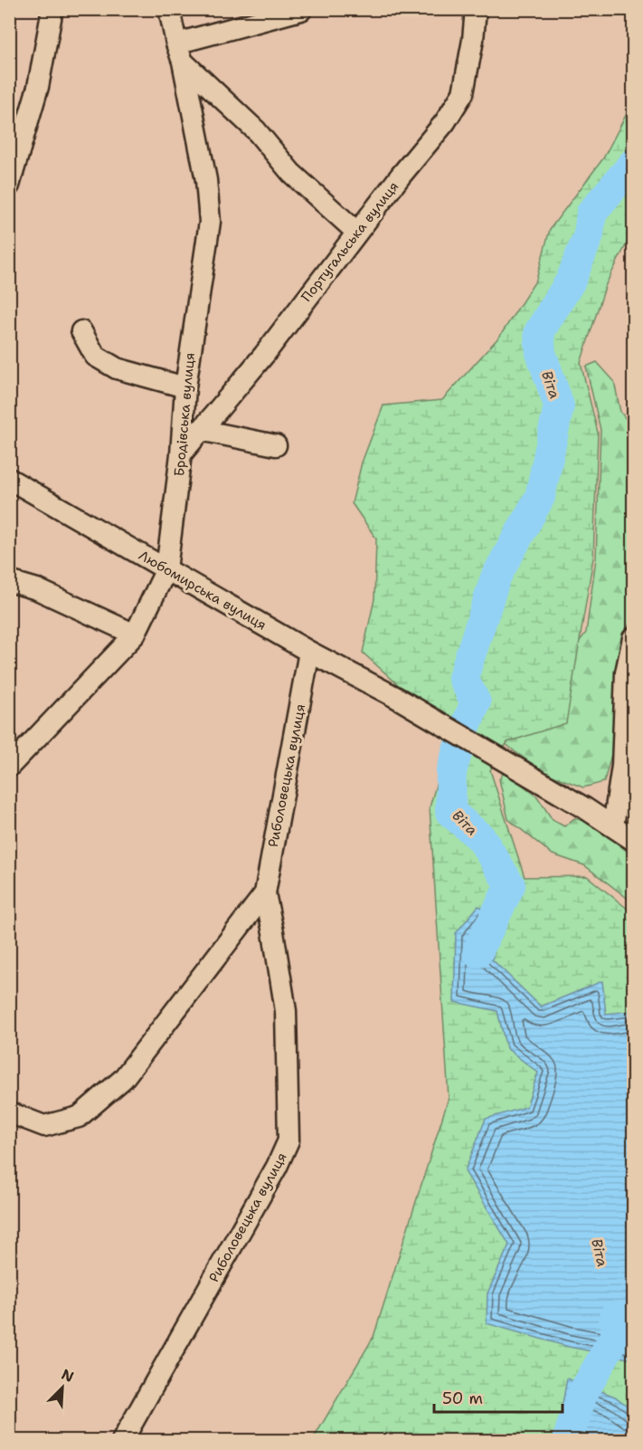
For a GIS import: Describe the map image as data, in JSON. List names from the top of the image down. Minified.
{"streets":{"street":["Португальська вулиця","Бродівська вулиця","Любомирська вулиця","Риболовецька вулиця"]},"crossings":[["Португальська вулиця","Бродівська вулиця"],["Бродівська вулиця","Любомирська вулиця"],["Любомирська вулиця","Риболовецька вулиця"]],"water":["Віта"],"scale_bar":"50 m","north":"top right"}
